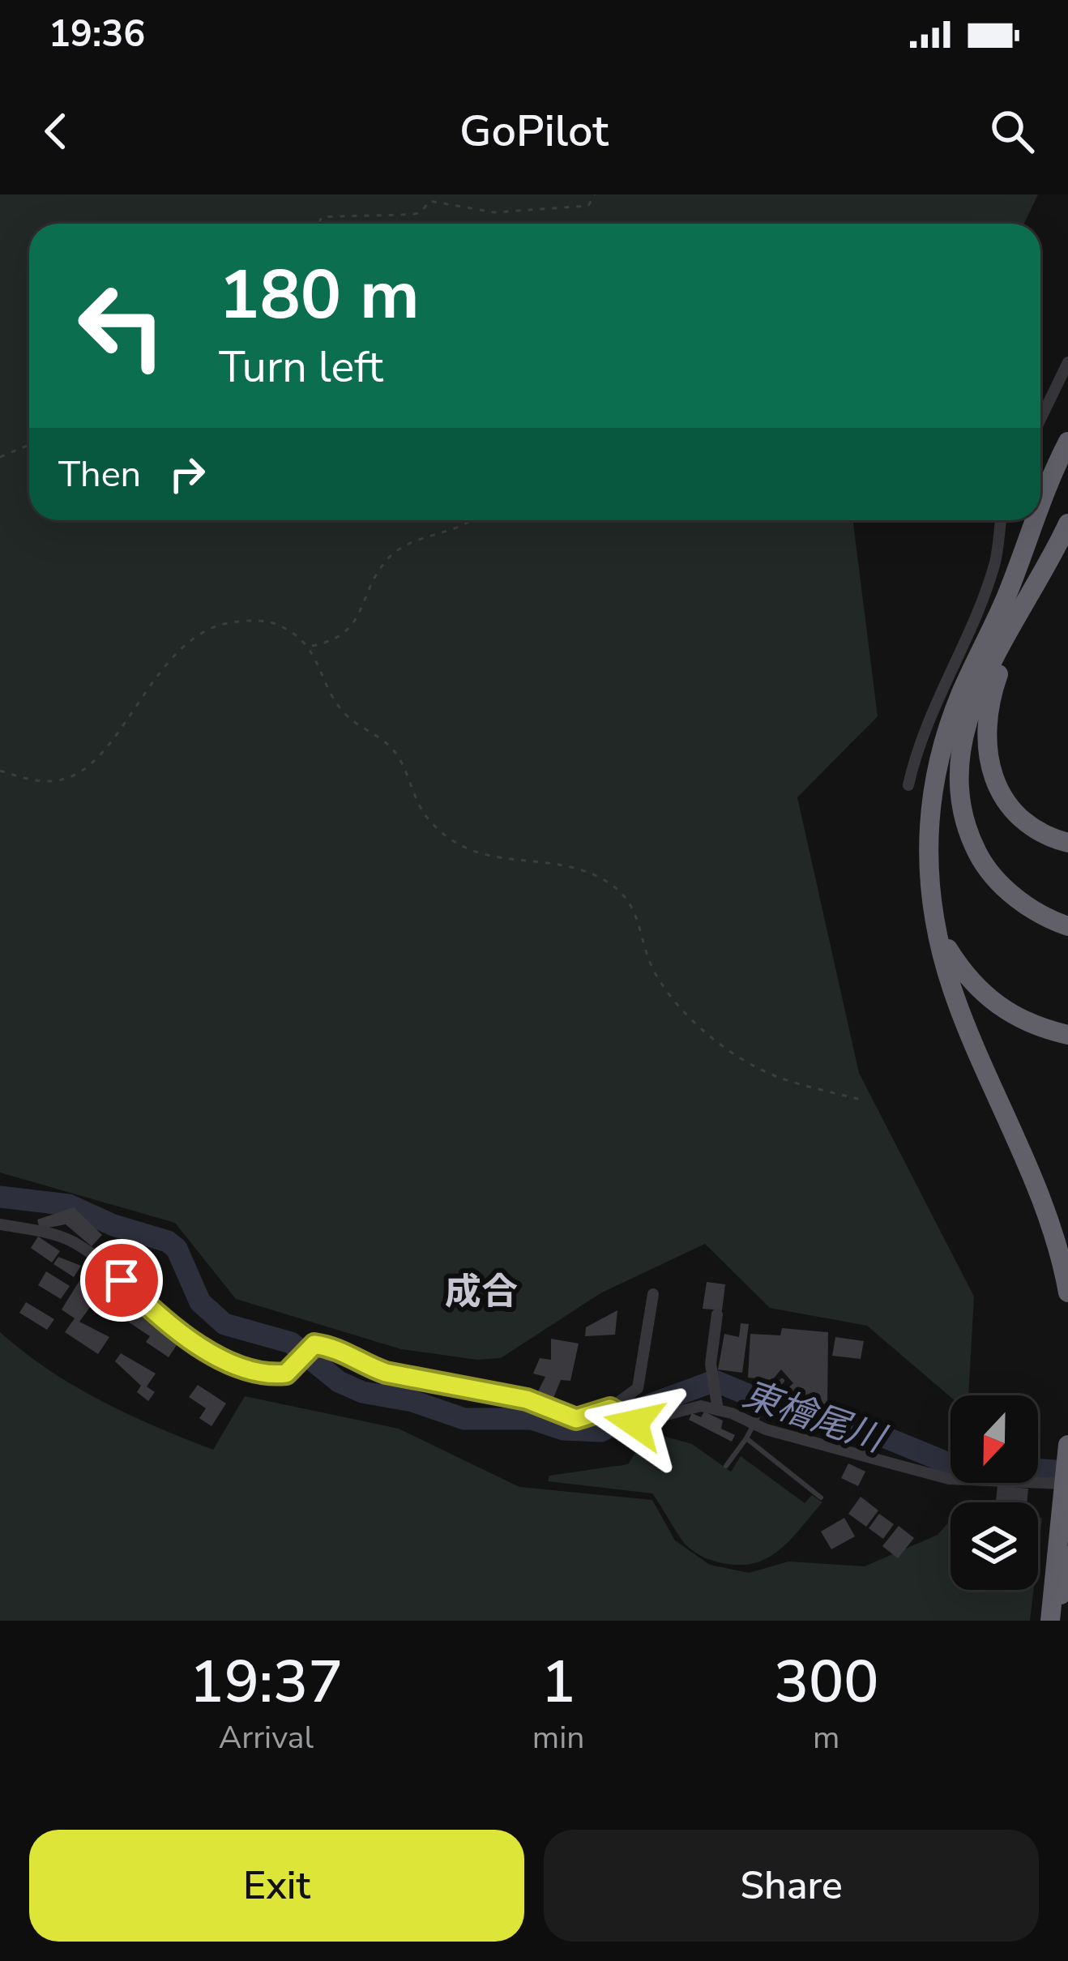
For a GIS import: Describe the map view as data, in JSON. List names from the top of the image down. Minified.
{"districts":["成合"],"water":["東檜尾川"],"north":"bottom","page":{"status":"19:36","header":"GoPilot","turn":["180 m","Turn left"],"then":"Then","eta":["19:37","Arrival","1","min","300","m"],"buttons":["Exit","Share"]}}
